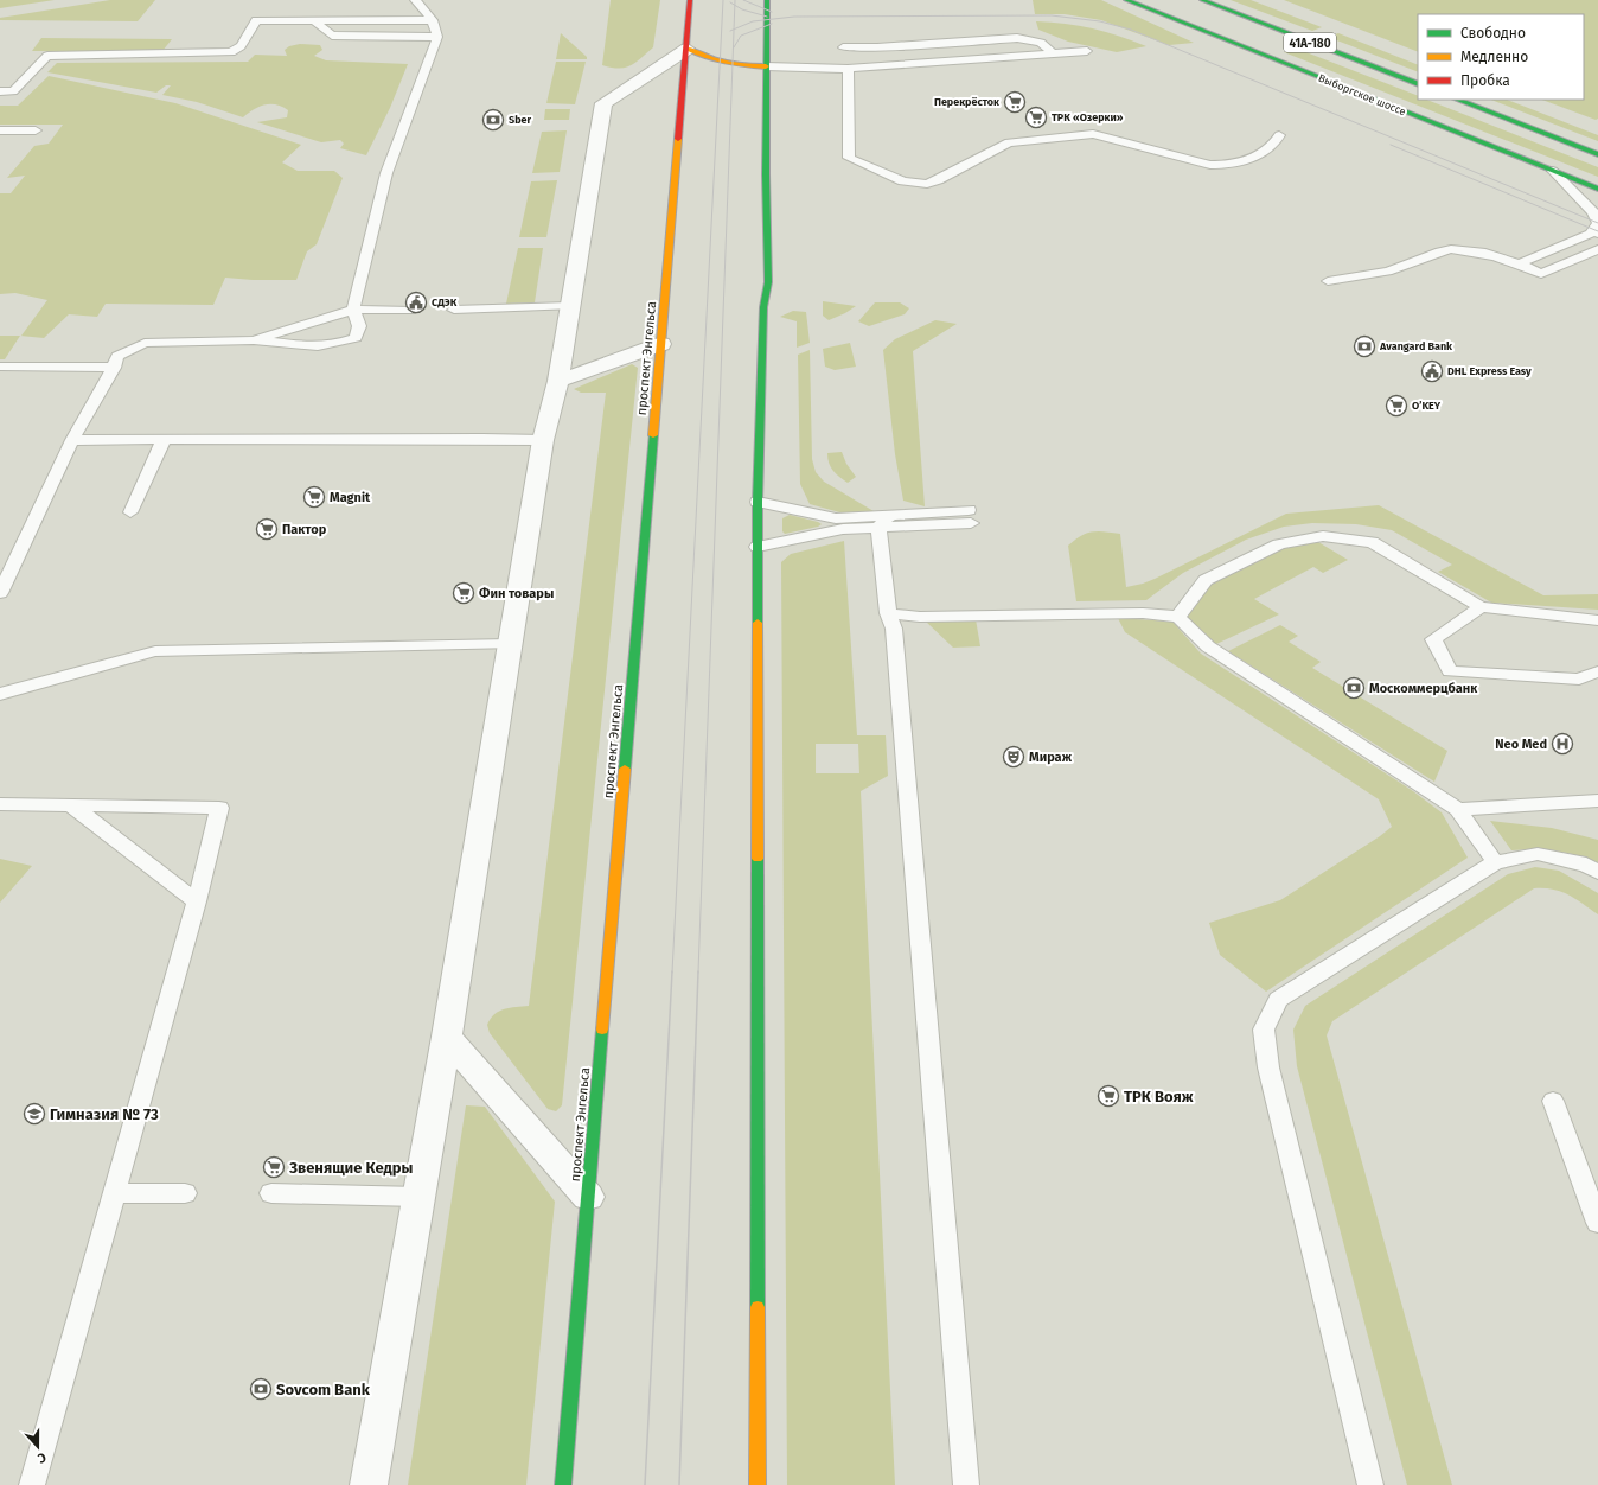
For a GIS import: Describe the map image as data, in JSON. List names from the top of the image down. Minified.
{"streets":{"main road":["41А-180","Выборгское шоссе","проспект Энгельса"]},"places":{"supermarket":["Перекрёсток","ТРК «Озерки»","O’KEY","Magnit","Пактор","Фин товары","ТРК Вояж","Звенящие Кедры"],"bank":["Sber","Avangard Bank","Москоммерцбанк","Sovcom Bank"],"public building":["СДЭК","DHL Express Easy"],"hospital":["Neo Med"],"theatre":["Мираж"],"school or university":["Гимназия № 73"]},"legend":["Свободно","Медленно","Пробка"],"north":"bottom"}
